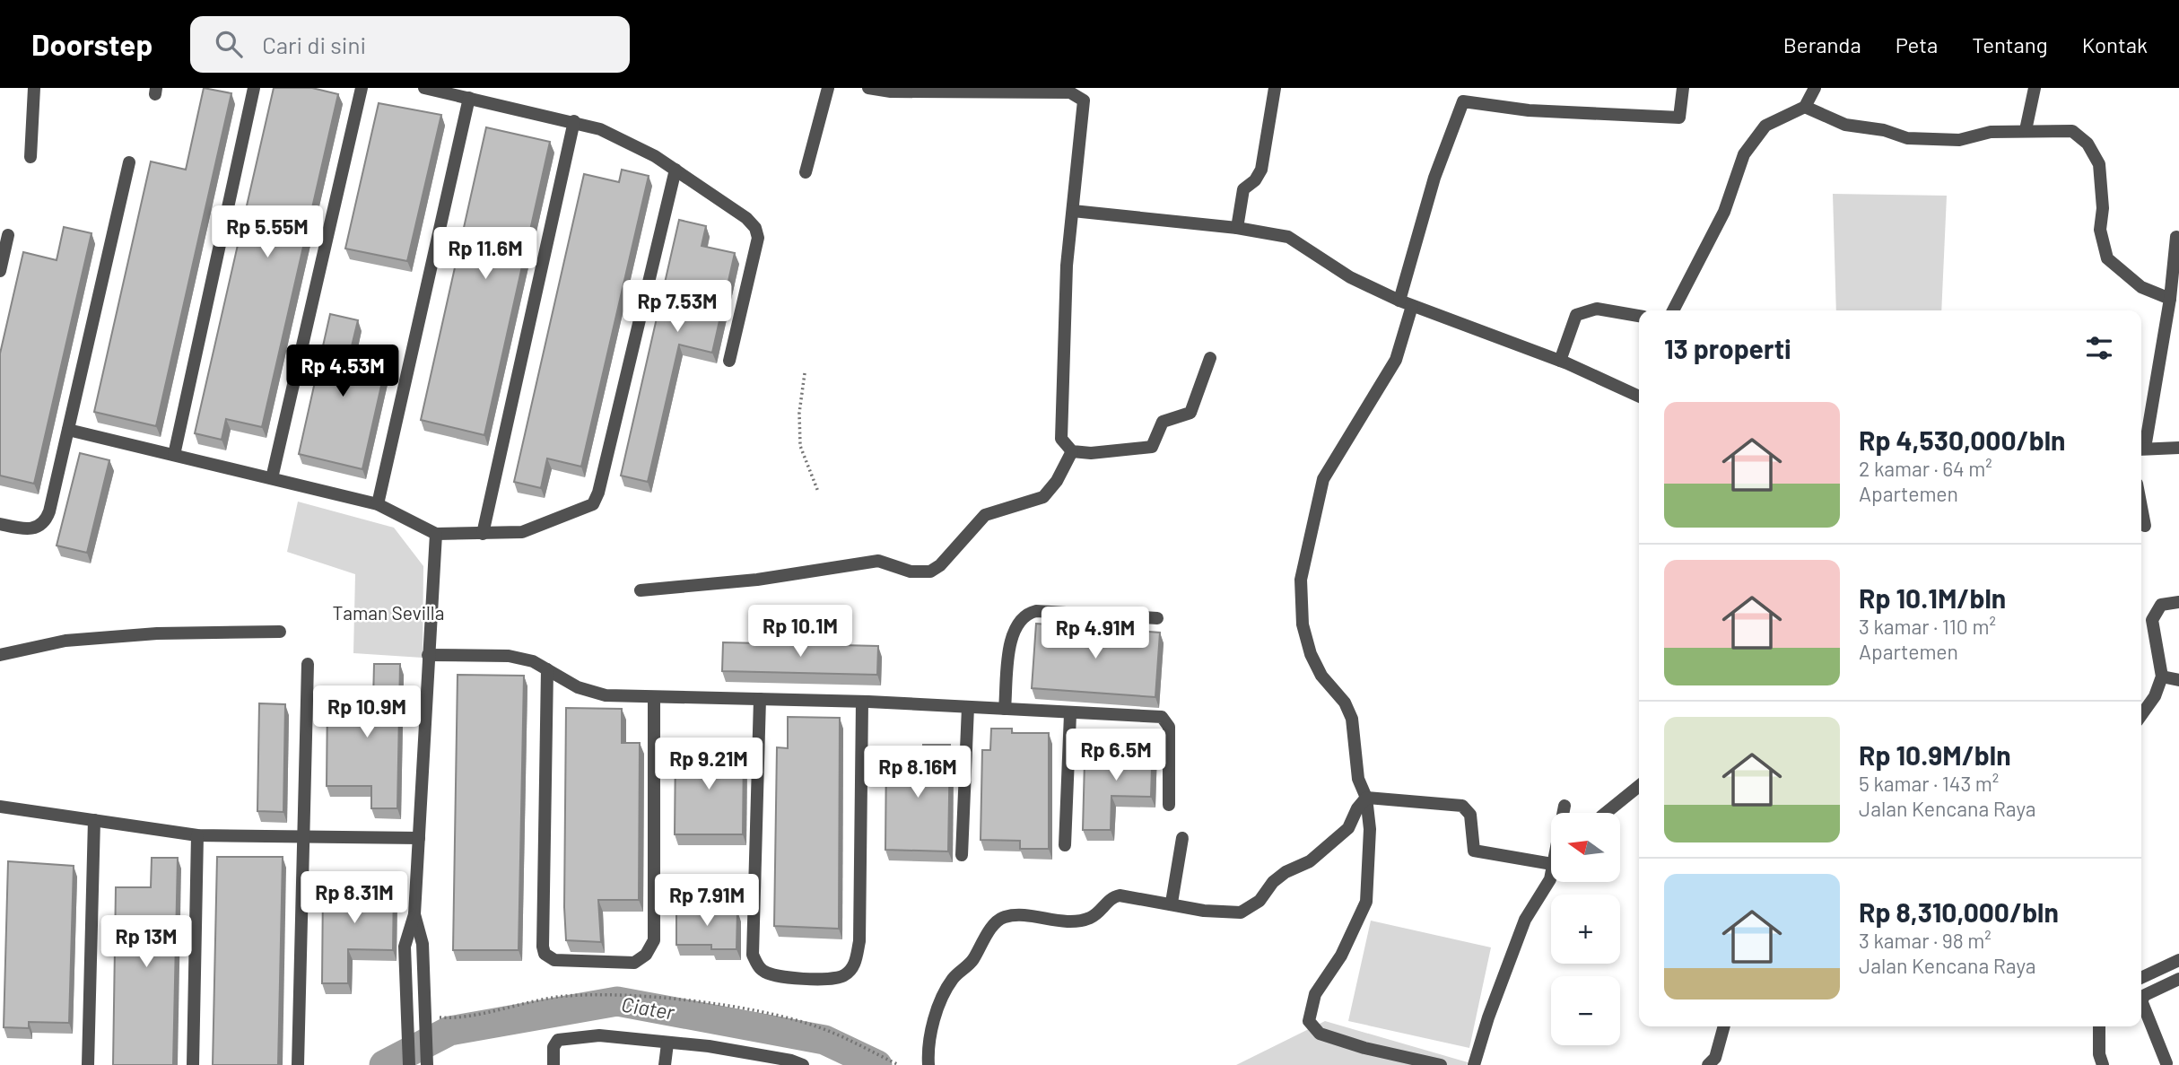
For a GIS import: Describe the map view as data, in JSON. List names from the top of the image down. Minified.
{"water":["Ciater"],"parks":["Taman Sevilla"],"north":"left","page":{"header":"Doorstep","search":"Cari di sini","nav":["Beranda","Peta","Tentang","Kontak"],"price":["Rp 5.55M","Rp 11.6M","Rp 7.53M","Rp 4.53M","Rp 10.1M","Rp 4.91M","Rp 10.9M","Rp 6.5M","Rp 9.21M","Rp 8.16M","Rp 8.31M","Rp 7.91M","Rp 13M"],"heading":"13 properti","list":[{"name":"Rp 4,530,000/bln","note":"2 kamar · 64 m² · Apartemen"},{"name":"Rp 10.1M/bln","note":"3 kamar · 110 m² · Apartemen"},{"name":"Rp 10.9M/bln","note":"5 kamar · 143 m² · Jalan Kencana Raya"},{"name":"Rp 8,310,000/bln","note":"3 kamar · 98 m² · Jalan Kencana Raya"}],"map_buttons":["+","−"]}}
